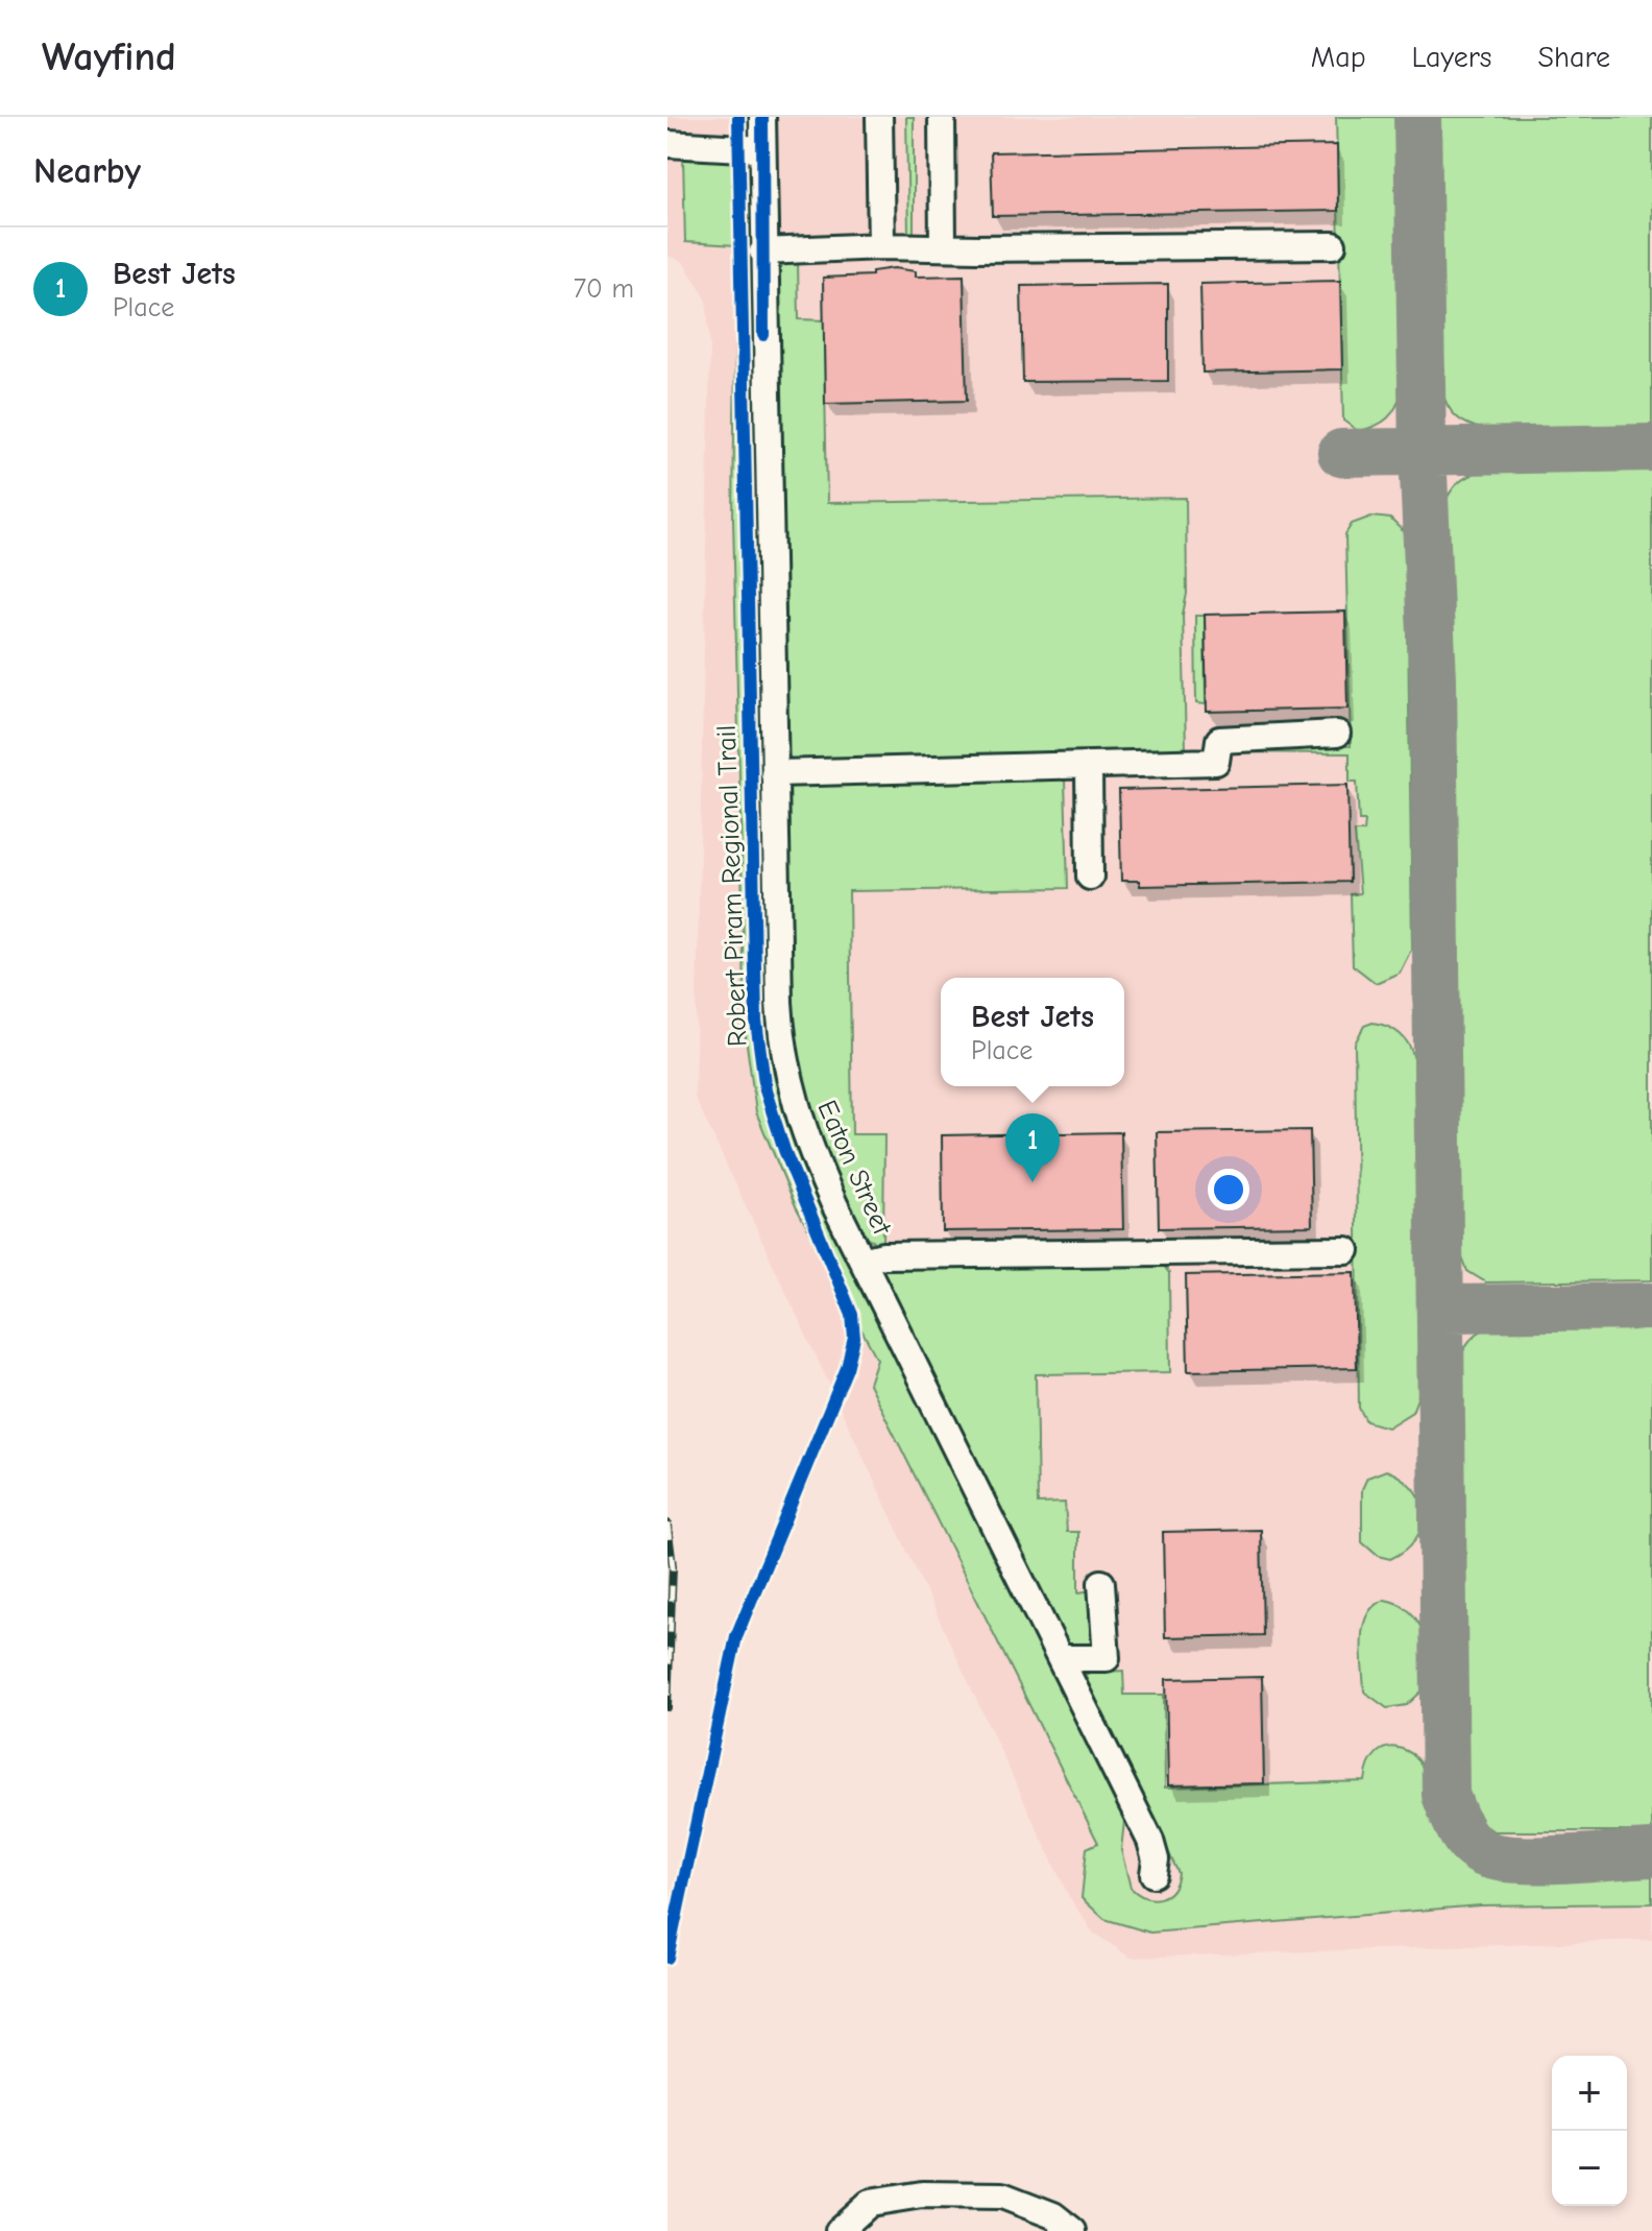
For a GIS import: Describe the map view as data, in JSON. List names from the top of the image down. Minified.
{"streets":{"street":["Eaton Street"],"cycle path":["Robert Piram Regional Trail"]},"page":{"header":"Wayfind","nav":["Map","Layers","Share"],"heading":"Nearby","list":[{"mark":"1","name":"Best Jets","note":"Place","value":"70 m"}],"popup":["Best Jets","Place"],"pins":"1","map_buttons":["+","−"]}}
